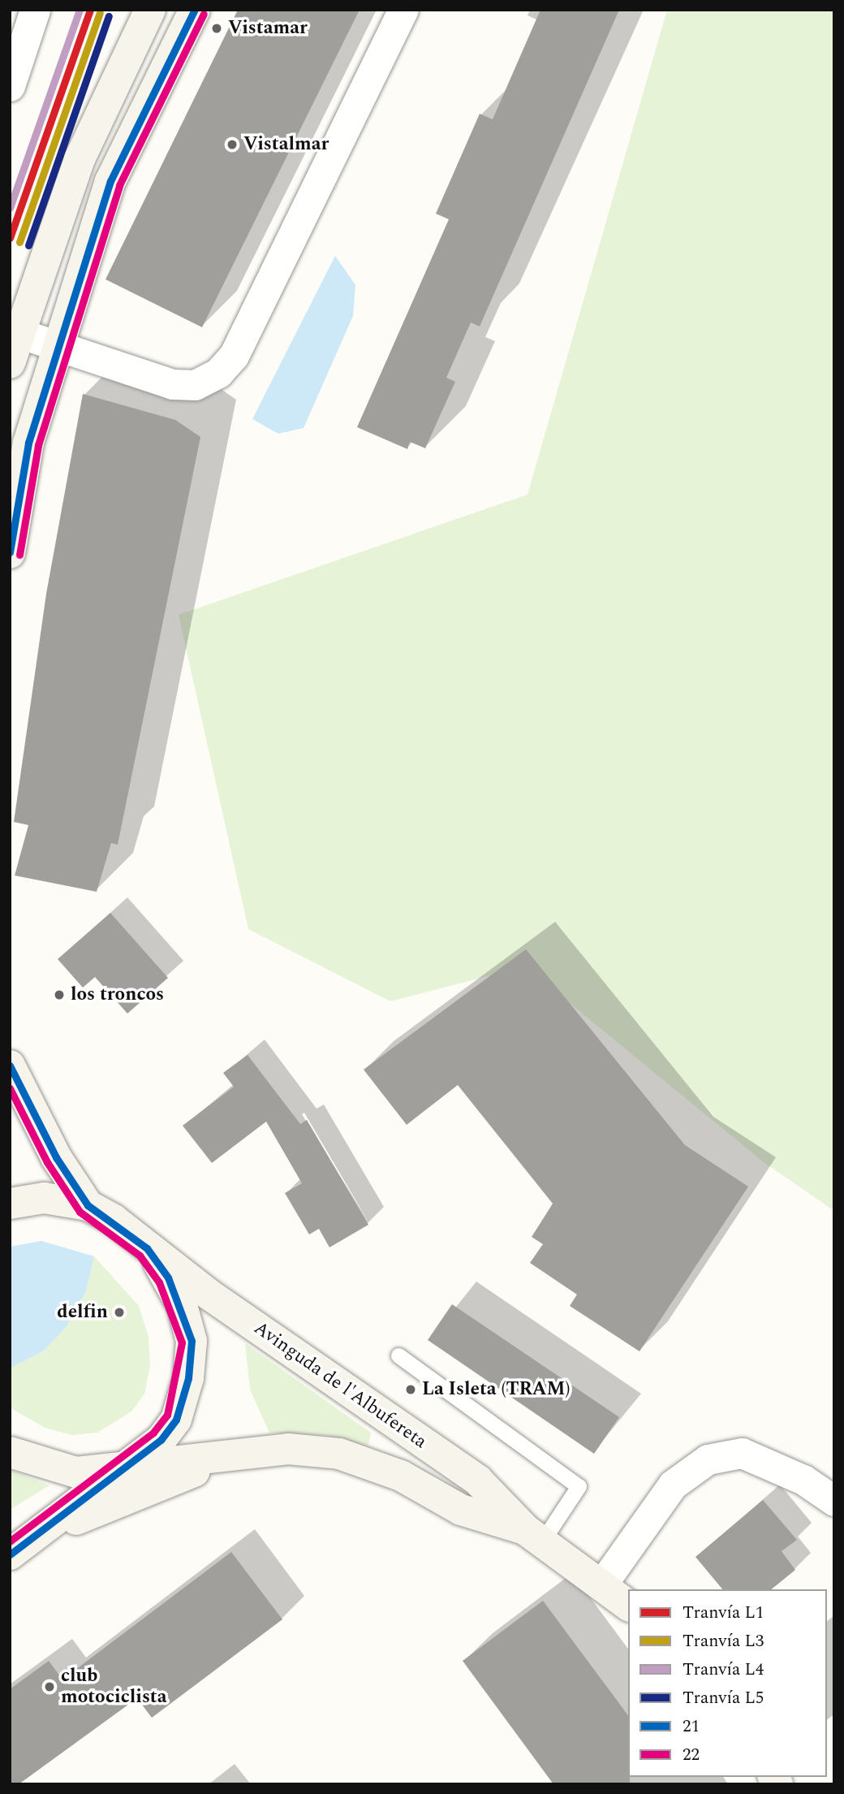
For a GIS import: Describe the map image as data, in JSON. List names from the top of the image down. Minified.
{"streets":{"main road":["Avinguda de l'Albufereta"]},"places":["Vistamar","Vistalmar","los troncos","delfin","La Isleta (TRAM)","club motociclista"],"lines":["tram line L1","tram line L4","transit line 21","tram line L3","transit line 22","tram line L5"],"legend":["Tranvía L1","Tranvía L3","Tranvía L4","Tranvía L5","21","22"]}
